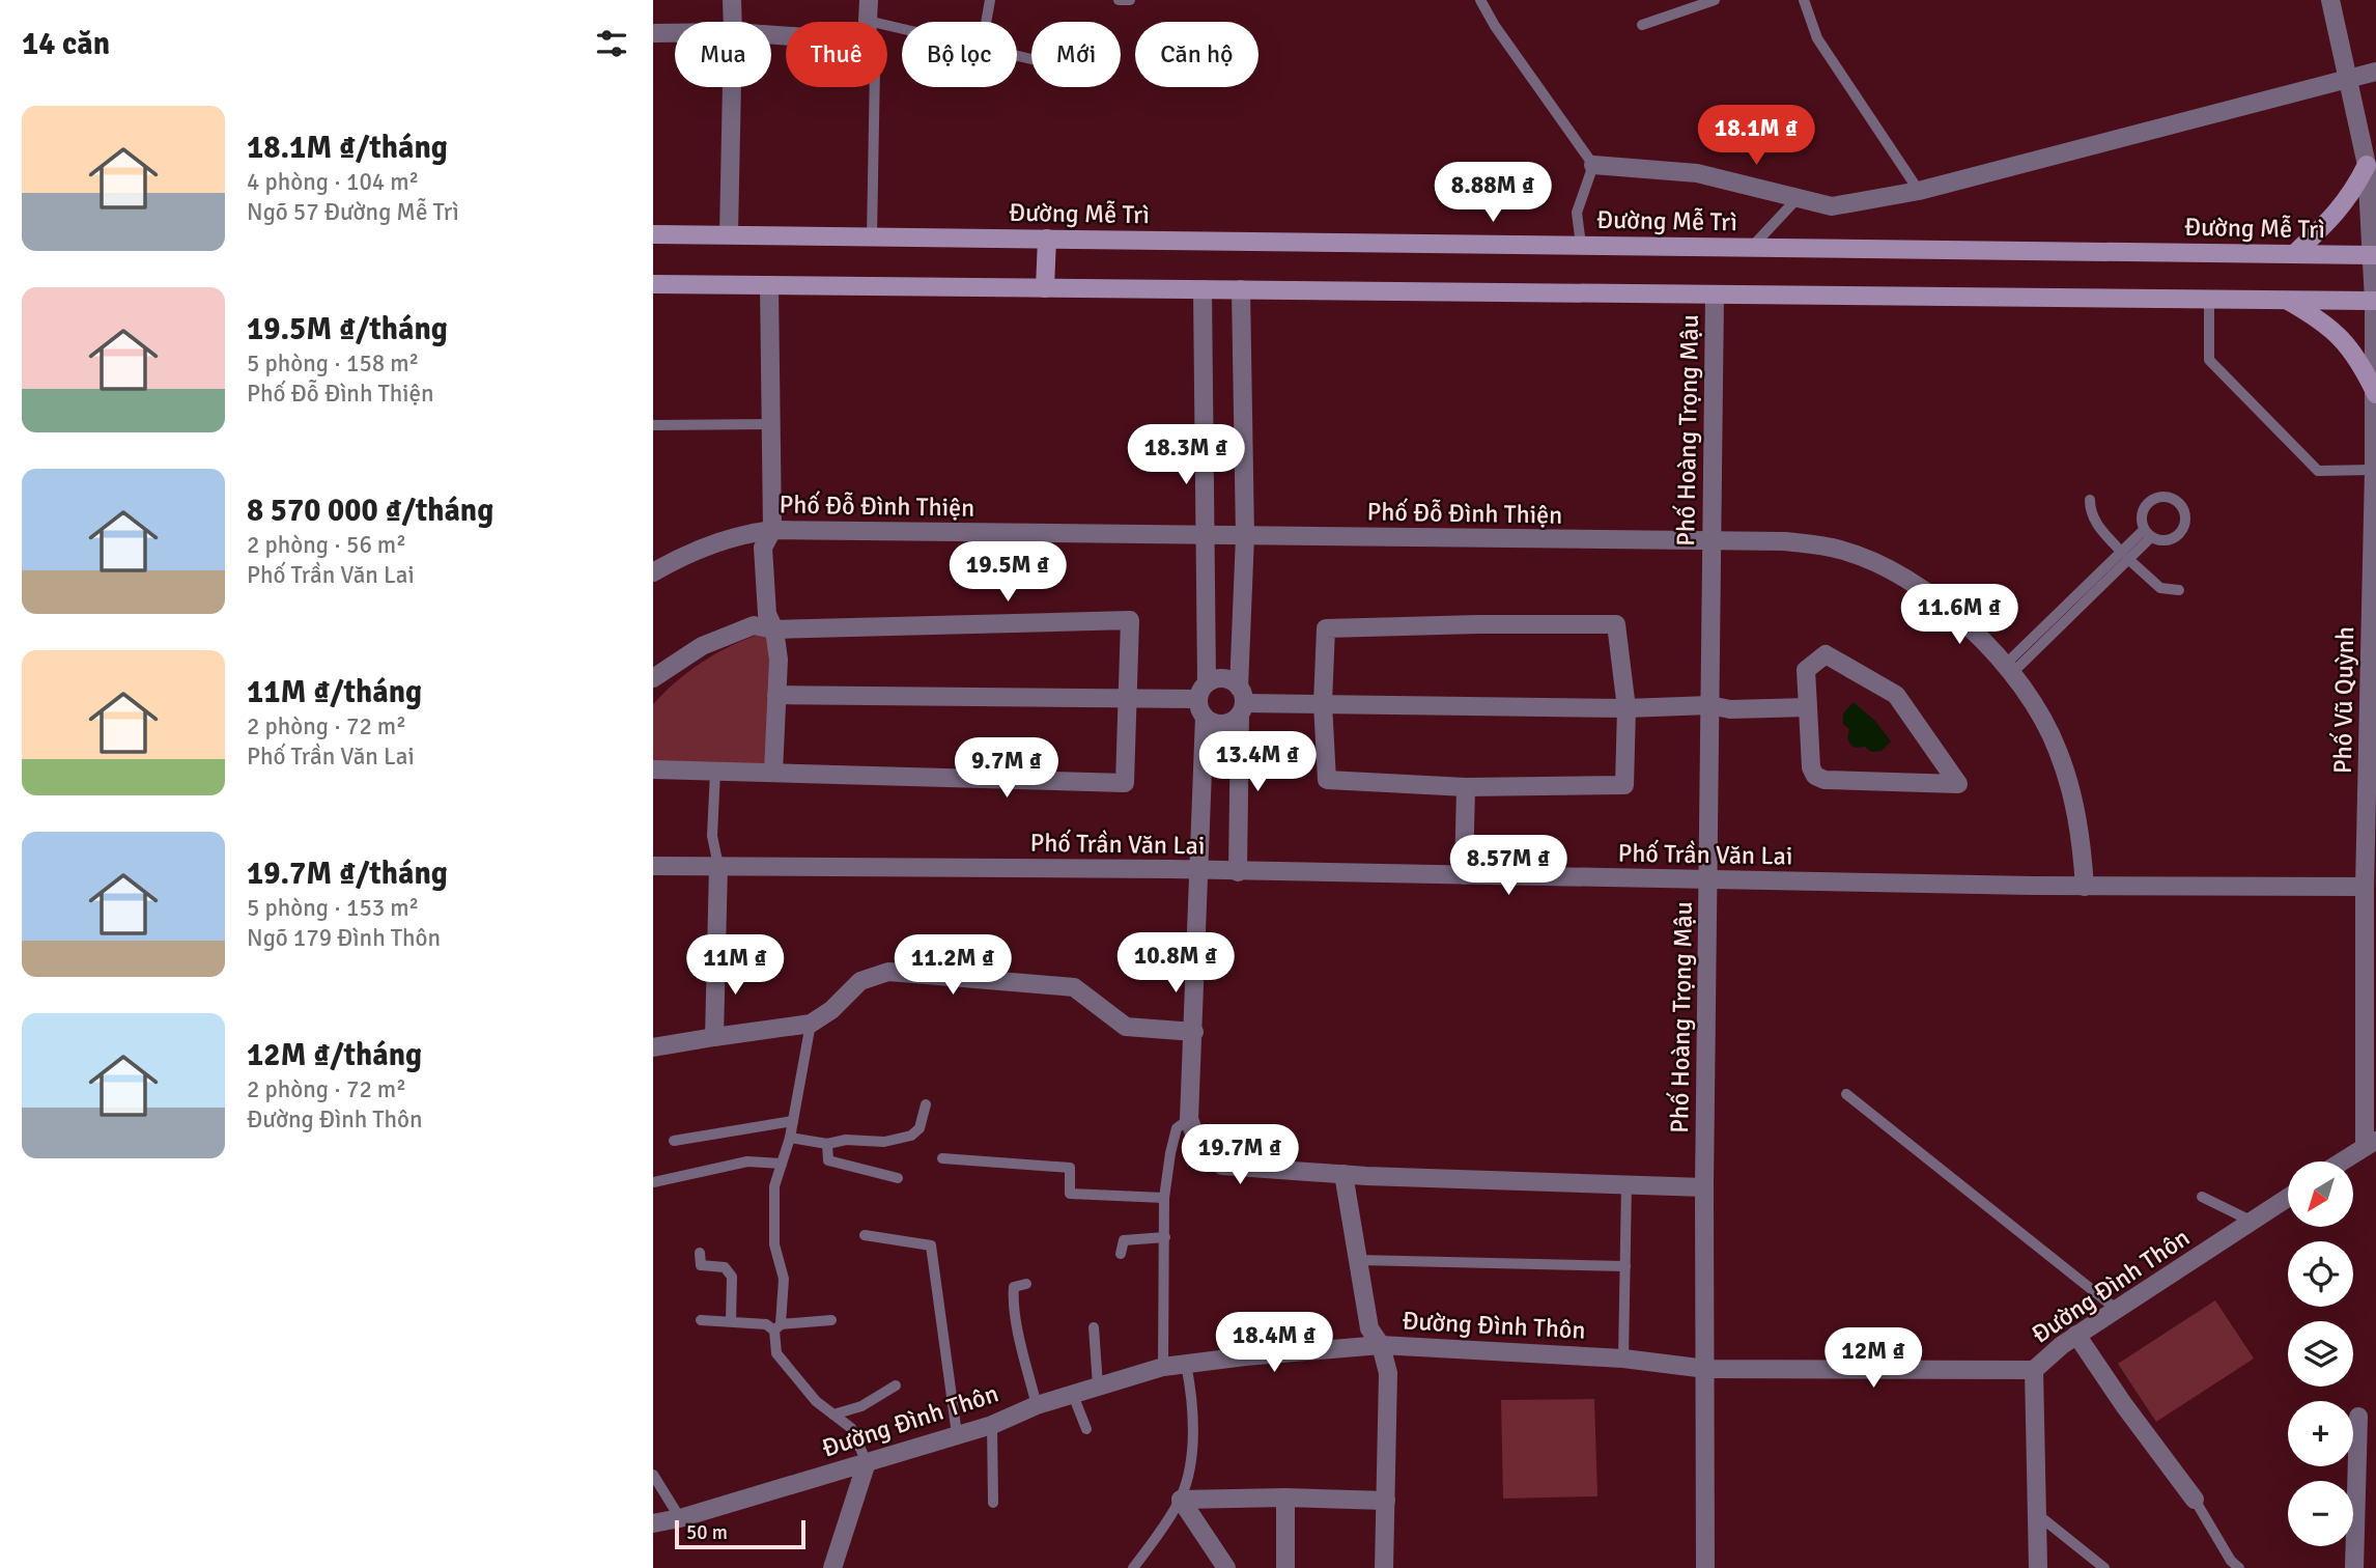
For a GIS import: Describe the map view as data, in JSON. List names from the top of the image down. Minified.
{"streets":{"main road":["Đường Mễ Trì"],"street":["Phố Hoàng Trọng Mậu","Phố Đỗ Đình Thiện","Phố Vũ Quỳnh","Phố Trần Văn Lai","Đường Đình Thôn"]},"crossings":[["Đường Mễ Trì","Phố Vũ Quỳnh"],["Phố Hoàng Trọng Mậu","Phố Đỗ Đình Thiện"],["Phố Hoàng Trọng Mậu","Phố Trần Văn Lai"],["Phố Hoàng Trọng Mậu","Đường Đình Thôn"],["Phố Đỗ Đình Thiện","Phố Trần Văn Lai"],["Phố Vũ Quỳnh","Phố Trần Văn Lai"]],"scale_bar":"50 m","north":"bottom left","page":{"heading":"14 căn","chip":["Mua","Thuê","Bộ lọc","Mới","Căn hộ"],"list":[{"name":"18.1M ₫/tháng","note":"4 phòng · 104 m² · Ngõ 57 Đường Mễ Trì"},{"name":"19.5M ₫/tháng","note":"5 phòng · 158 m² · Phố Đỗ Đình Thiện"},{"name":"8 570 000 ₫/tháng","note":"2 phòng · 56 m² · Phố Trần Văn Lai"},{"name":"11M ₫/tháng","note":"2 phòng · 72 m² · Phố Trần Văn Lai"},{"name":"19.7M ₫/tháng","note":"5 phòng · 153 m² · Ngõ 179 Đình Thôn"},{"name":"12M ₫/tháng","note":"2 phòng · 72 m² · Đường Đình Thôn"}],"price":["18.1M ₫","8.88M ₫","18.3M ₫","19.5M ₫","11.6M ₫","13.4M ₫","9.7M ₫","8.57M ₫","10.8M ₫","11M ₫","11.2M ₫","19.7M ₫","18.4M ₫","12M ₫"],"map_buttons":["+","−"],"scale":"50 m"}}
